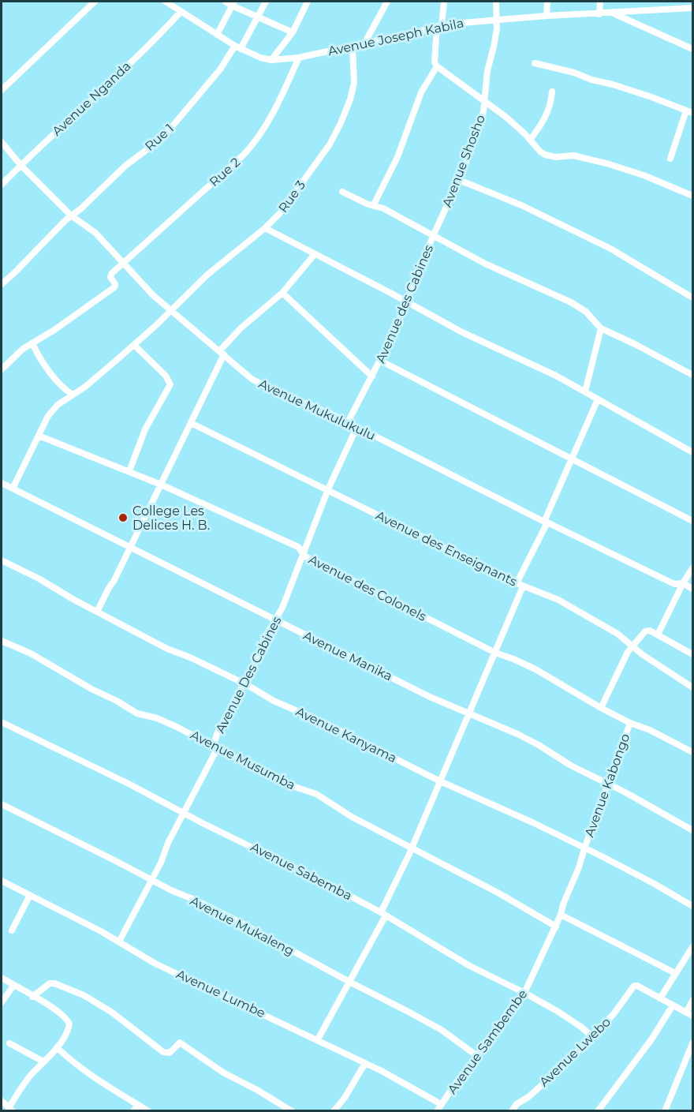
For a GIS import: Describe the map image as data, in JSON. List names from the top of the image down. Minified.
{"streets":{"street":["Avenue Joseph Kabila","Avenue Nganda","Rue 1","Avenue Shosho","Rue 2","Rue 3","Avenue des Cabines","Avenue Mukulukulu","Avenue des Enseignants","Avenue des Colonels","Avenue Manika","Avenue Des Cabines","Avenue Kanyama","Avenue Musumba","Avenue Kabongo","Avenue Sabemba","Avenue Mukaleng","Avenue Lumbe","Avenue Sambembe","Avenue Lwebo"]},"crossings":[["Avenue Joseph Kabila","Avenue Nganda"],["Avenue Joseph Kabila","Rue 1"],["Avenue Joseph Kabila","Avenue Shosho"],["Avenue Joseph Kabila","Rue 2"],["Avenue Joseph Kabila","Rue 3"],["Avenue Nganda","Avenue Mukulukulu"],["Rue 1","Avenue Mukulukulu"],["Avenue Shosho","Avenue des Cabines"],["Rue 2","Avenue Mukulukulu"],["Rue 3","Avenue Mukulukulu"],["Rue 3","Avenue des Colonels"],["Rue 3","Avenue Manika"],["Avenue des Cabines","Avenue Mukulukulu"],["Avenue Mukulukulu","Avenue Des Cabines"],["Avenue des Enseignants","Avenue Des Cabines"],["Avenue des Colonels","Avenue Des Cabines"],["Avenue des Colonels","Avenue Kabongo"],["Avenue Manika","Avenue Des Cabines"],["Avenue Manika","Avenue Kabongo"],["Avenue Des Cabines","Avenue Kanyama"],["Avenue Des Cabines","Avenue Musumba"],["Avenue Des Cabines","Avenue Sabemba"],["Avenue Des Cabines","Avenue Mukaleng"],["Avenue Des Cabines","Avenue Lumbe"],["Avenue Kanyama","Avenue Kabongo"],["Avenue Musumba","Avenue Sambembe"],["Avenue Kabongo","Avenue Sambembe"],["Avenue Sabemba","Avenue Sambembe"],["Avenue Sabemba","Avenue Lwebo"],["Avenue Mukaleng","Avenue Sambembe"],["Avenue Lumbe","Avenue Sambembe"]],"places":["College Les Delices H. B."]}
